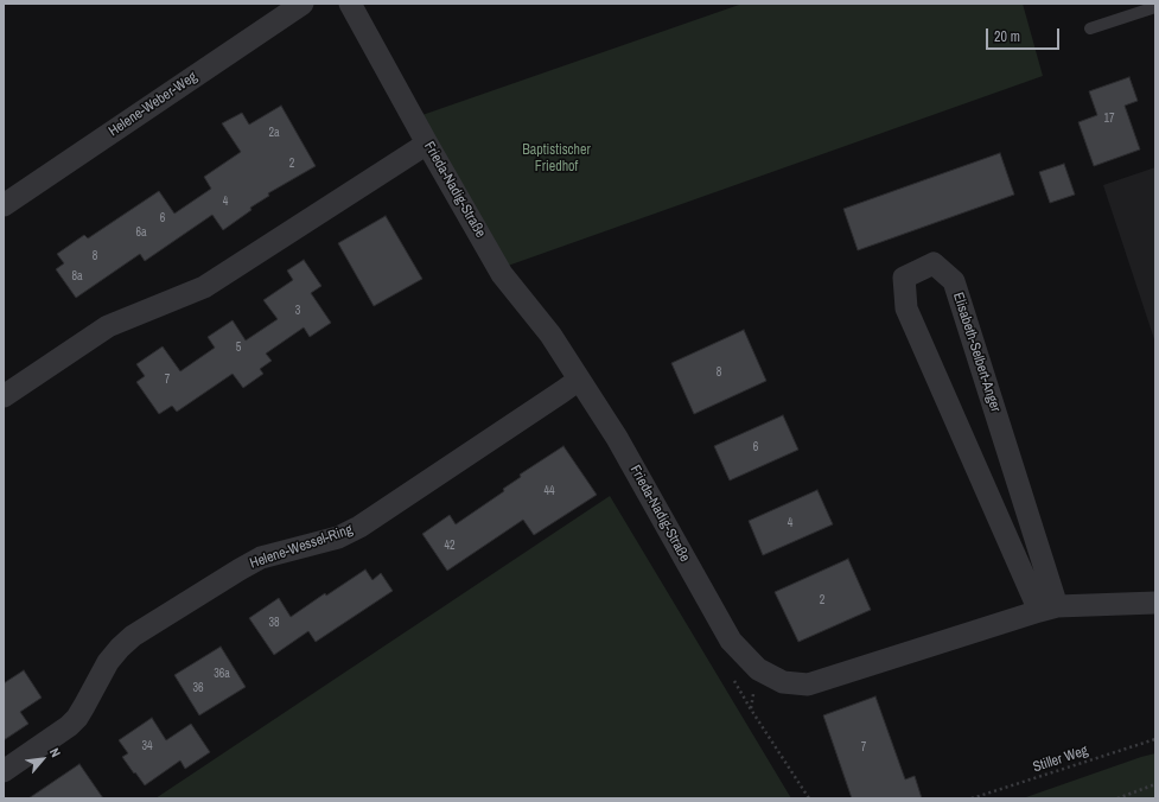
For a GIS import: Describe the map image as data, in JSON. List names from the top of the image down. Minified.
{"streets":{"street":["Helene-Weber-Weg","Frieda-Nadig-Straße","Elisabeth-Selbert-Anger","Helene-Wessel-Ring"],"path":["Stiller Weg"]},"crossings":[["Frieda-Nadig-Straße","Elisabeth-Selbert-Anger"],["Frieda-Nadig-Straße","Helene-Wessel-Ring"]],"parks":["Baptistischer Friedhof"],"house_numbers":["17","2a","2","4","6","6a","8","8a","3","5","8","7","6","44","4","42","2","38","36a","36","34","7"],"scale_bar":"20 m","north":"top right"}
